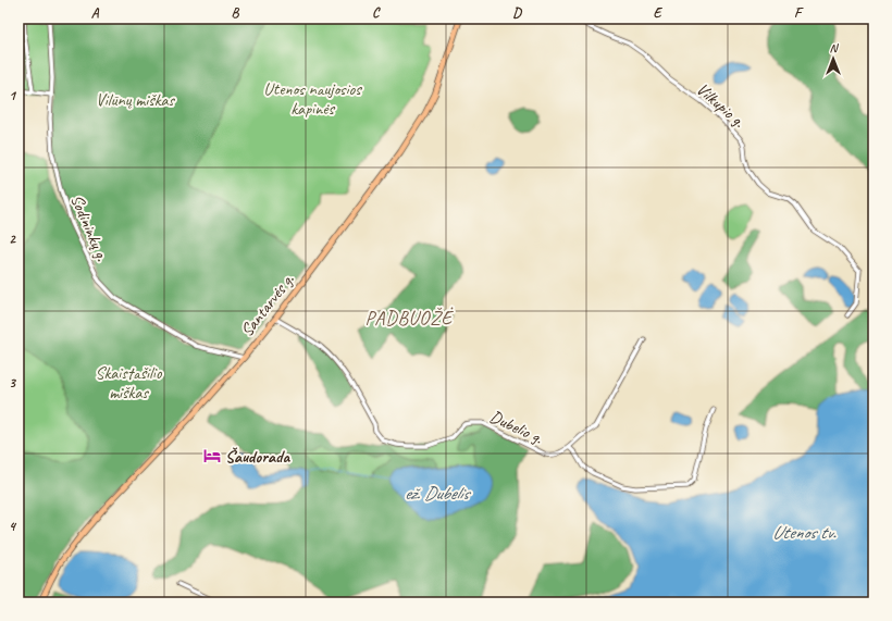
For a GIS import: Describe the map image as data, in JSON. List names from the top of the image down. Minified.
{"streets":{"main road":["Santarvės g."],"street":["Vilkupio g.","Sodininkų g.","Dubelio g."]},"crossings":[["Sodininkų g.","Santarvės g."],["Santarvės g.","Dubelio g."]],"districts":["PADBUOŽĖ"],"water":["ež. Dubelis","Utenos tv."],"parks":["Utenos naujosios kapinės","Vilūnų miškas","Skaistašilio miškas"],"places":{"hotel":["Šaudorada"]},"north":"top","grid":{"columns":["A","B","C","D","E","F"],"rows":["1","2","3","4"]}}
